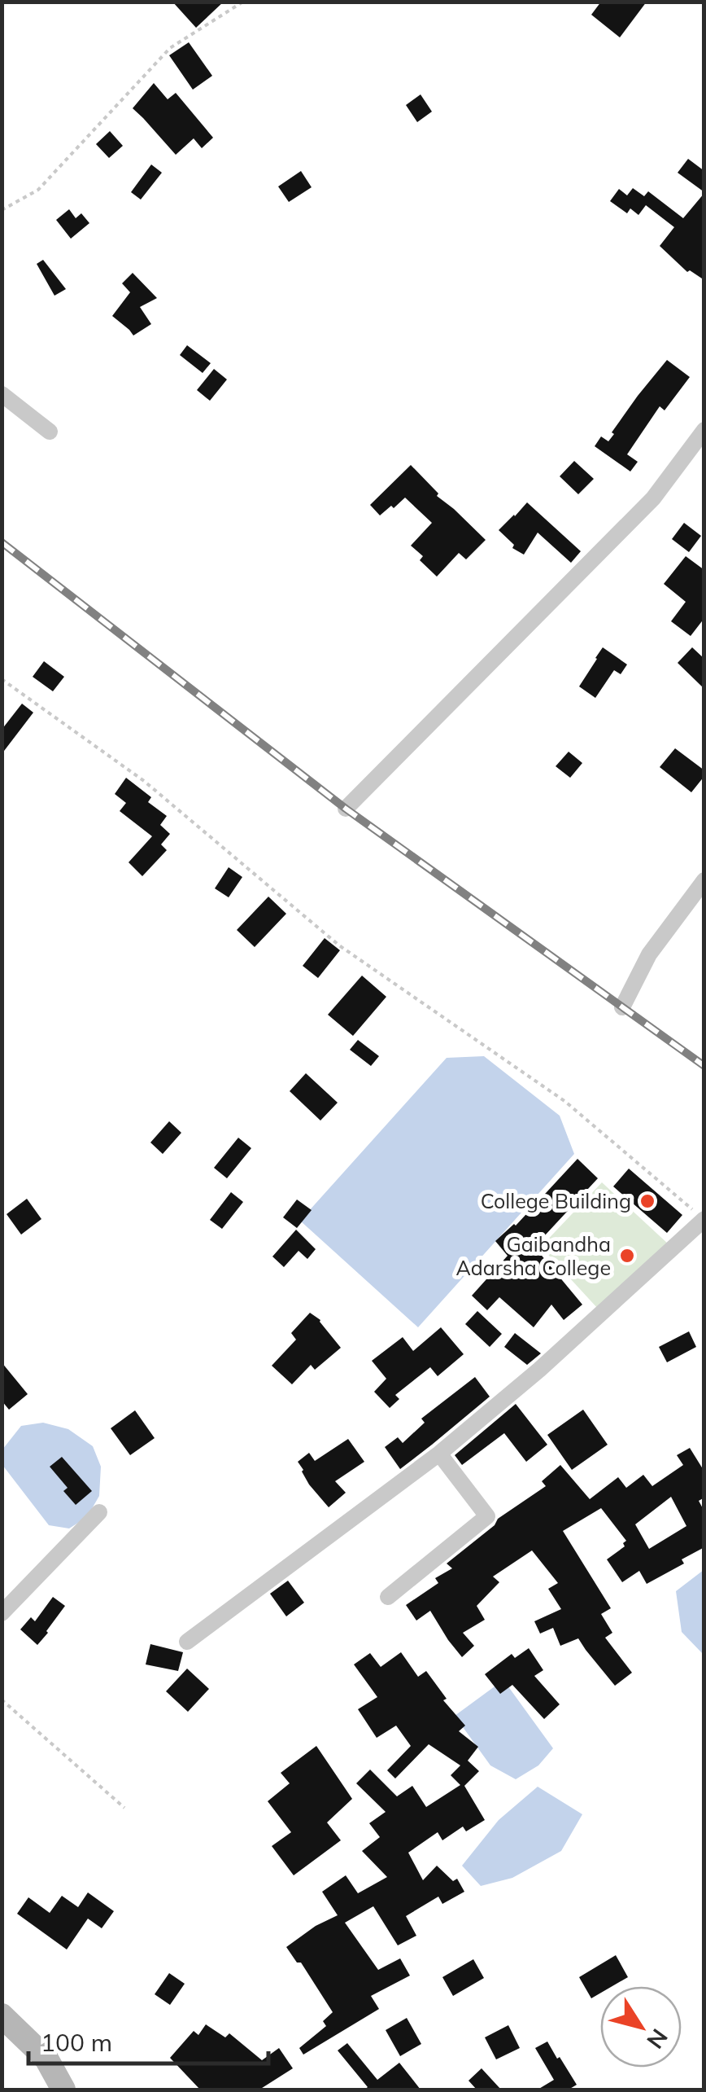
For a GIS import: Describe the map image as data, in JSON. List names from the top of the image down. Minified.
{"places":["College Building","Gaibandha Adarsha College"],"scale_bar":"100 m","north":"bottom right"}
